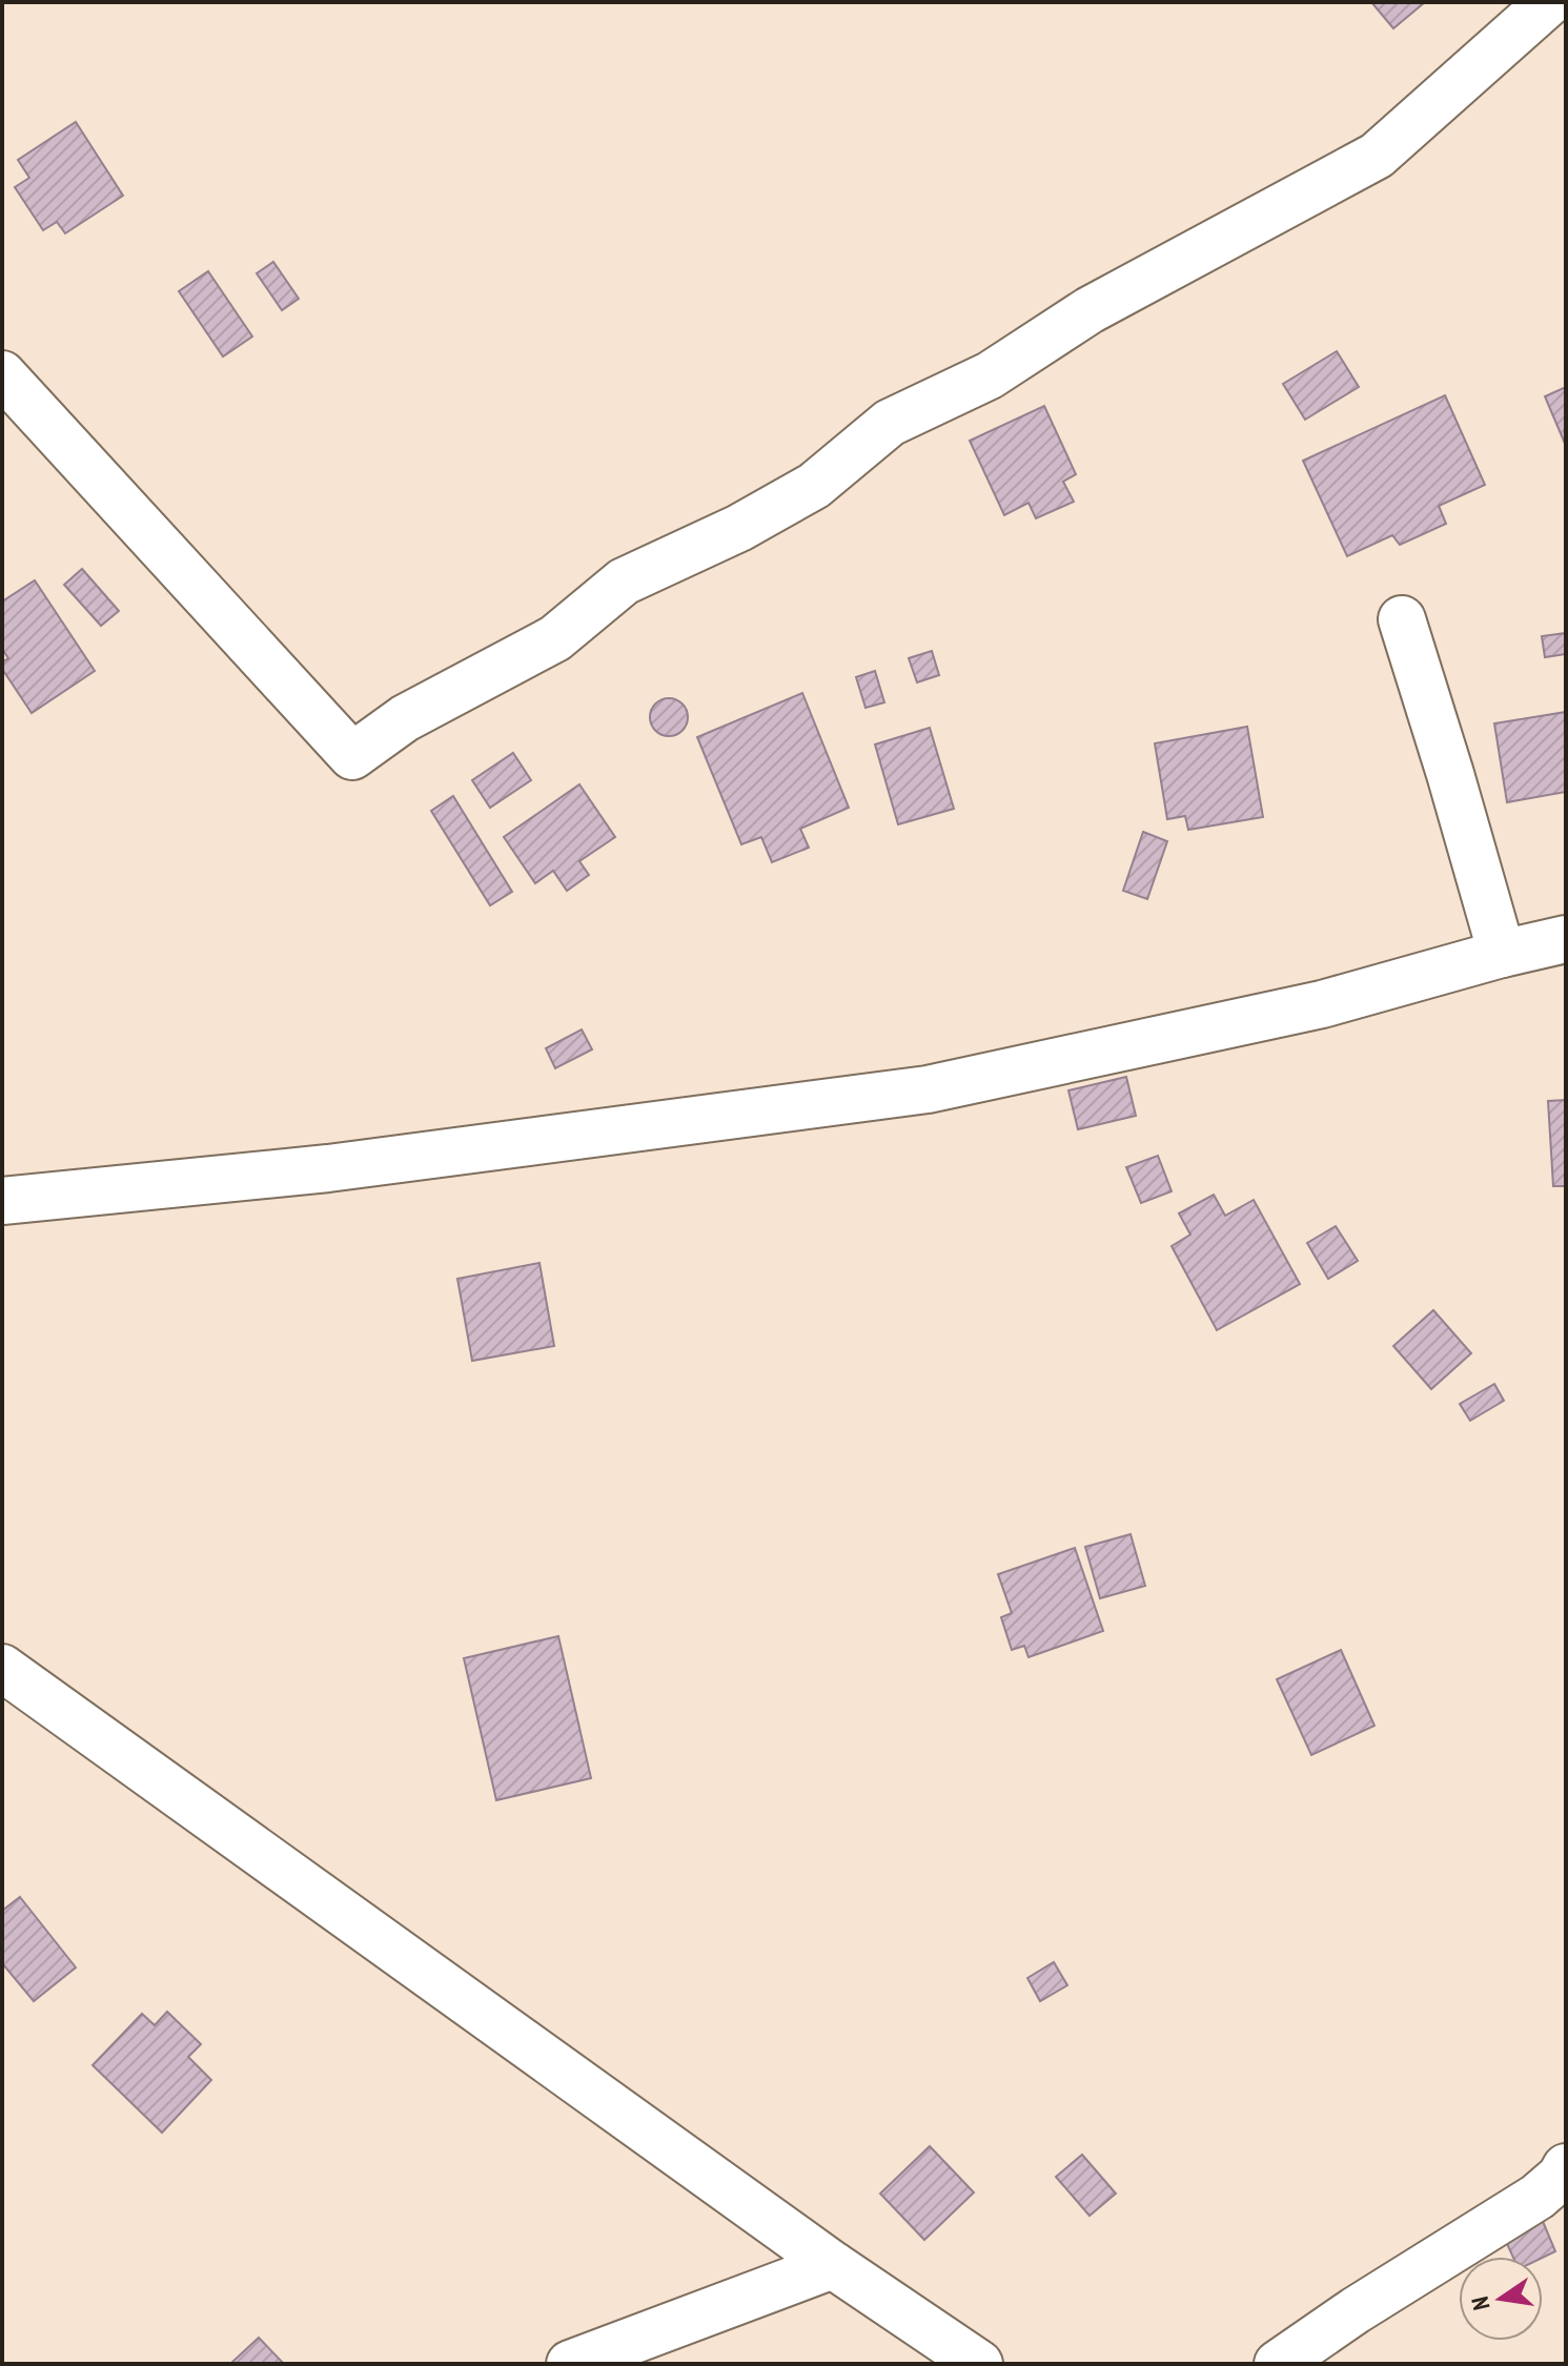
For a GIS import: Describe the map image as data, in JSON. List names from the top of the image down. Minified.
{"north":"left"}
